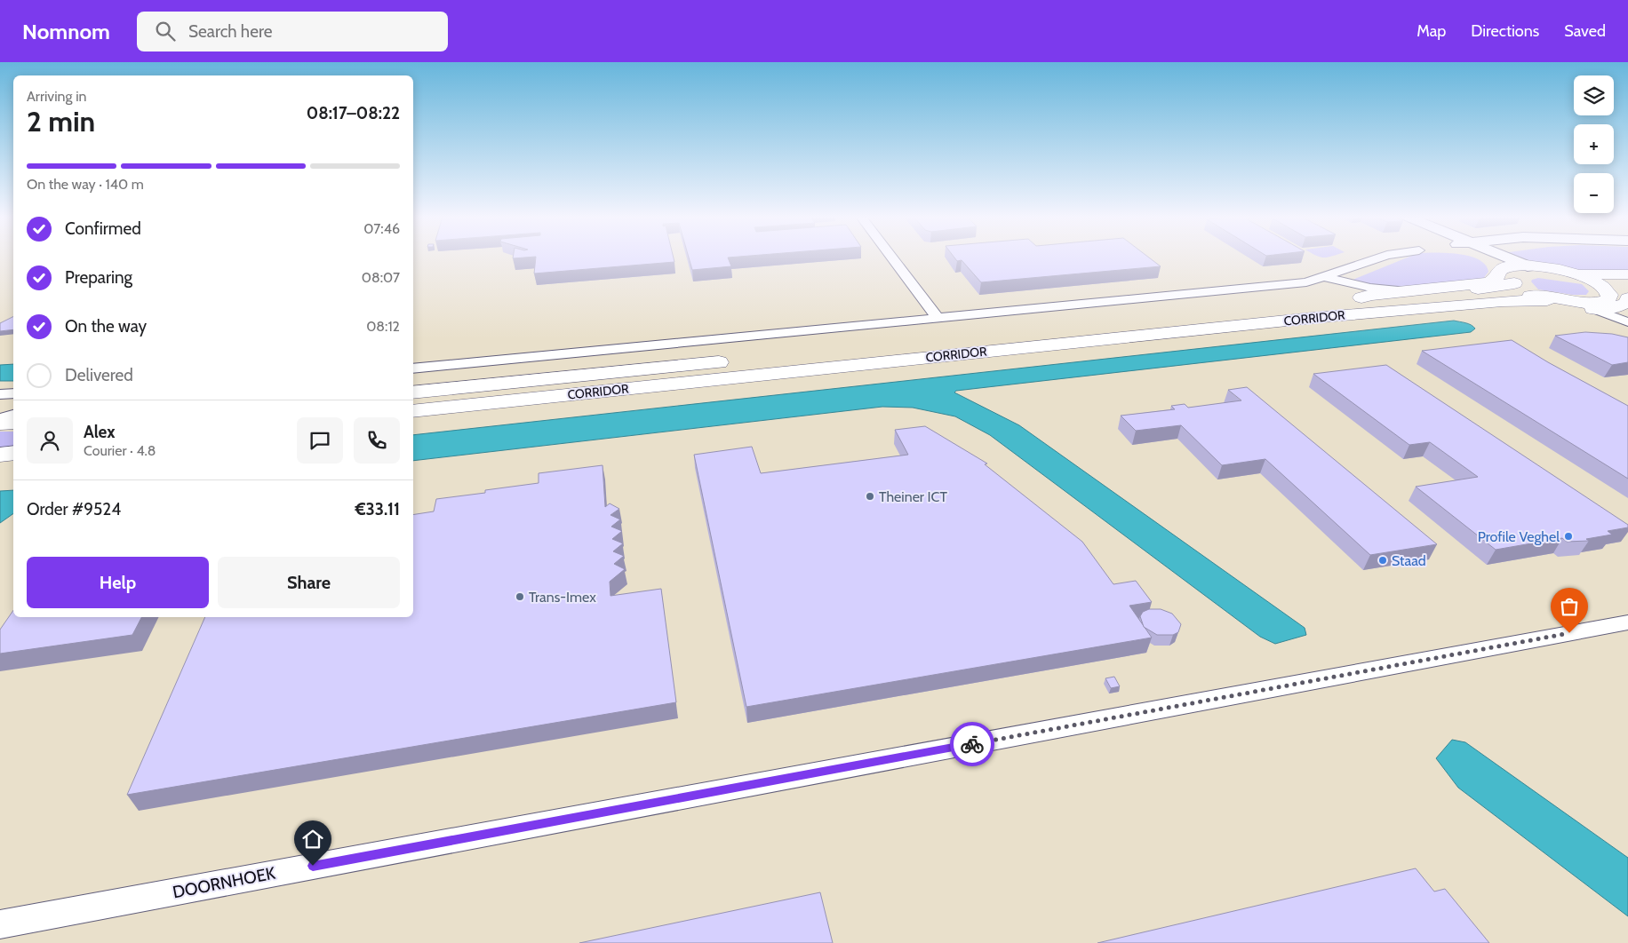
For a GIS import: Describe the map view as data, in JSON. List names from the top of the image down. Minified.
{"streets":{"main road":["CORRIDOR"],"street":["DOORNHOEK"]},"places":["Theiner ICT","Profile Veghel","Staad","Trans-Imex"],"page":{"header":"Nomnom","search":"Search here","nav":["Map","Directions","Saved"],"map_buttons":["+","−"],"heading":["2 min","Arriving in","08:17–08:22"],"panel":["Alex","Courier · 4.8","Order #9524","€33.11"],"bar":"On the way · 140 m","list":[["Confirmed","07:46"],["Preparing","08:07"],["On the way","08:12"],"Delivered"],"buttons":["Help","Share"]}}
